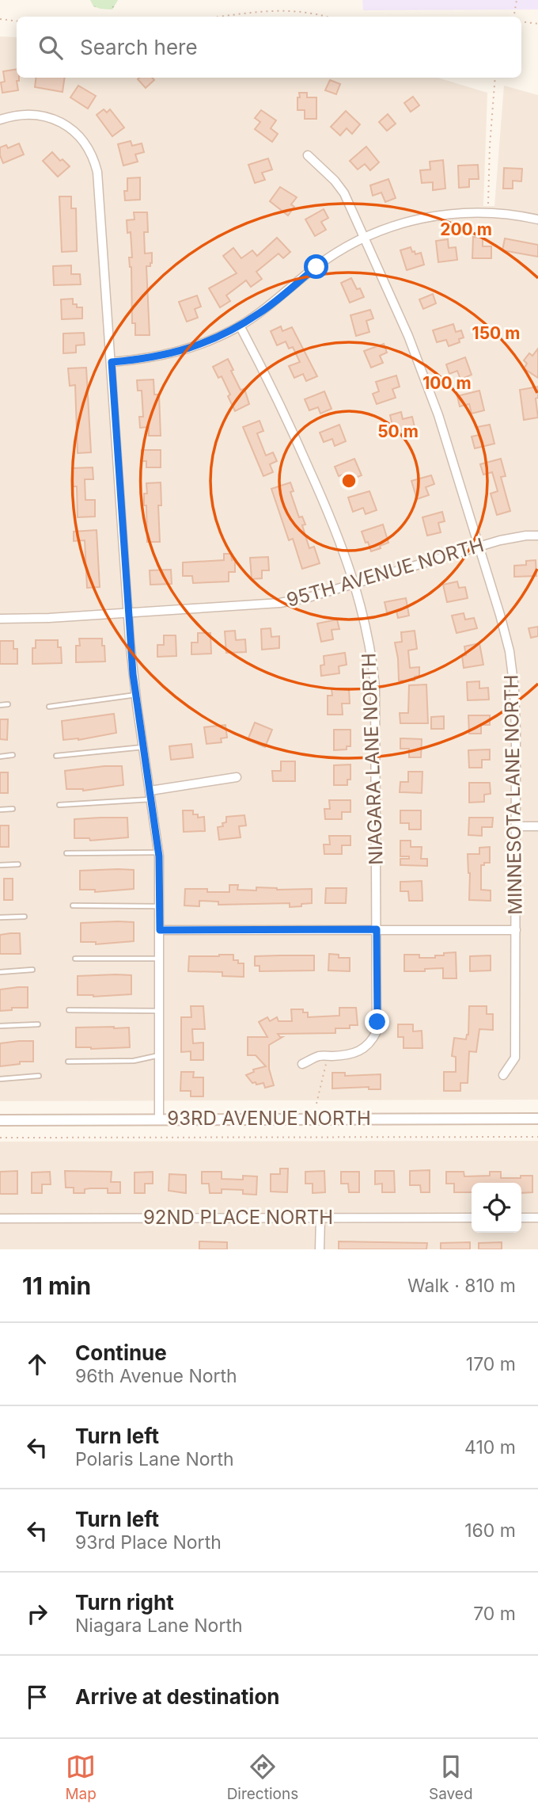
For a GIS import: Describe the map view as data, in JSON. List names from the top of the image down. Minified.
{"streets":{"main road":["93RD AVENUE NORTH"],"street":["95TH AVENUE NORTH","NIAGARA LANE NORTH","MINNESOTA LANE NORTH","92ND PLACE NORTH"]},"crossings":[["95TH AVENUE NORTH","NIAGARA LANE NORTH"],["95TH AVENUE NORTH","MINNESOTA LANE NORTH"]],"page":{"search":"Search here","heading":["11 min","Walk · 810 m"],"list":[["Continue","96th Avenue North","170 m"],["Turn left","Polaris Lane North","410 m"],["Turn left","93rd Place North","160 m"],["Turn right","Niagara Lane North","70 m"],"Arrive at destination"],"nav":["Map","Directions","Saved"]},"rings":["200 m","150 m","100 m","50 m"]}
